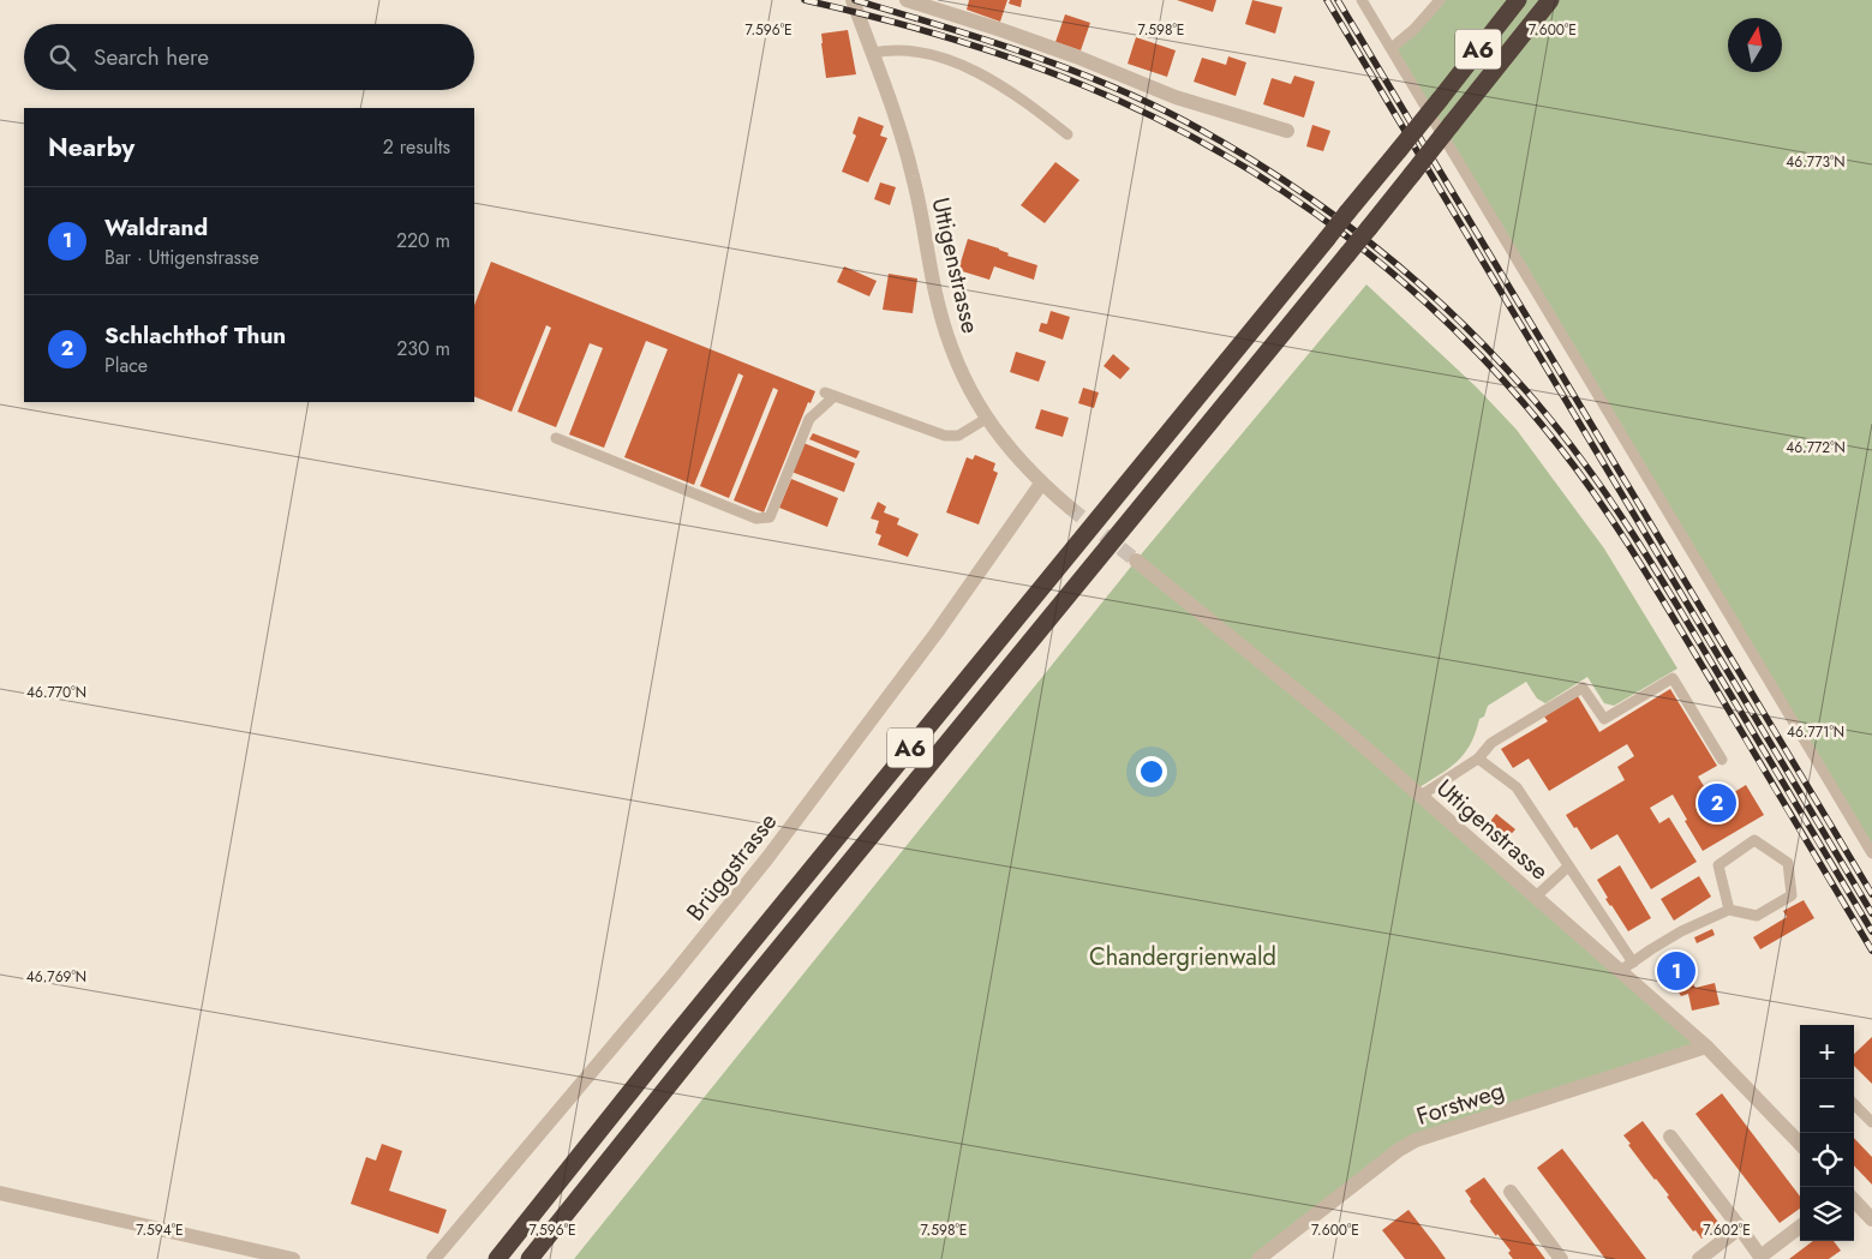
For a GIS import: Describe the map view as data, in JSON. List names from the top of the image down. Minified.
{"streets":{"highway":["A6"],"street":["Uttigenstrasse","Brüggstrasse","Forstweg"]},"crossings":[["Uttigenstrasse","Brüggstrasse"],["Uttigenstrasse","Forstweg"]],"parks":["Chandergrienwald"],"north":"top","page":{"search":"Search here","heading":["Nearby","2 results"],"list":[{"mark":"1","name":"Waldrand","note":"Bar · Uttigenstrasse","value":"220 m"},{"mark":"2","name":"Schlachthof Thun","note":"Place","value":"230 m"}],"pins":["2","1"],"map_buttons":["+","−"]},"coordinates":["7.596°E","7.598°E","7.600°E","46.773°N","46.772°N","46.770°N","46.771°N","46.769°N","7.594°E","7.602°E"]}
